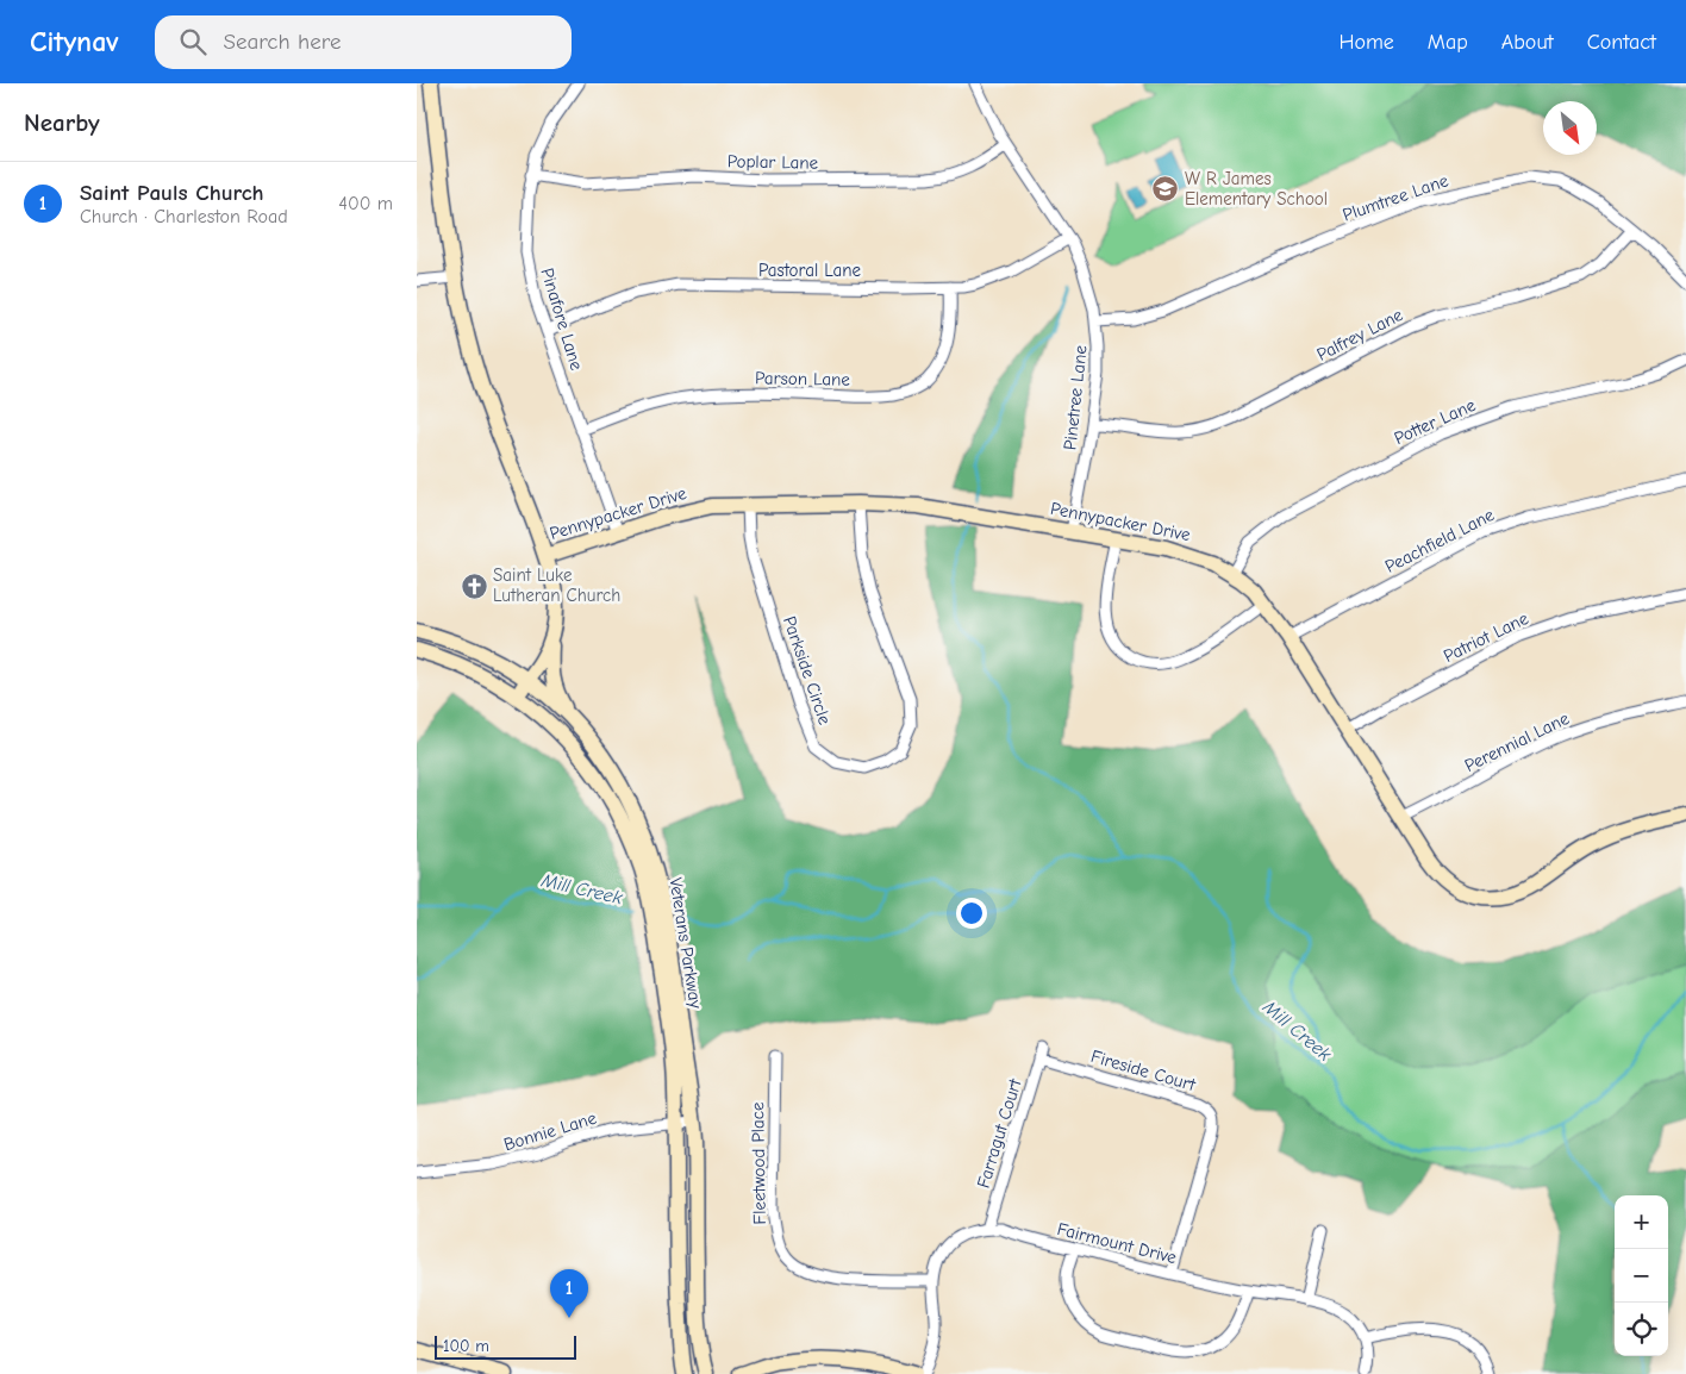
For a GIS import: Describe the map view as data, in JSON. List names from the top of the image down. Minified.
{"streets":{"street":["Poplar Lane","Plumtree Lane","Pastoral Lane","Pinafore Lane","Palfrey Lane","Parson Lane","Pinetree Lane","Potter Lane","Pennypacker Drive","Peachfield Lane","Patriot Lane","Parkside Circle","Perennial Lane","Veterans Parkway","Fireside Court","Bonnie Lane","Farragut Court","Fleetwood Place","Fairmount Drive"]},"crossings":[["Poplar Lane","Pinafore Lane"],["Poplar Lane","Pinetree Lane"],["Plumtree Lane","Palfrey Lane"],["Plumtree Lane","Pinetree Lane"],["Pastoral Lane","Pinafore Lane"],["Pastoral Lane","Parson Lane"],["Pastoral Lane","Pinetree Lane"],["Pinafore Lane","Parson Lane"],["Pinafore Lane","Pennypacker Drive"],["Palfrey Lane","Pinetree Lane"],["Pinetree Lane","Pennypacker Drive"],["Potter Lane","Pennypacker Drive"],["Pennypacker Drive","Peachfield Lane"],["Pennypacker Drive","Patriot Lane"],["Pennypacker Drive","Parkside Circle"],["Pennypacker Drive","Perennial Lane"],["Veterans Parkway","Bonnie Lane"],["Fireside Court","Farragut Court"],["Fireside Court","Fairmount Drive"],["Farragut Court","Fairmount Drive"],["Fleetwood Place","Fairmount Drive"]],"water":["Mill Creek"],"places":{"school or university":["W R James Elementary School"],"church":["Saint Luke Lutheran Church"]},"scale_bar":"100 m","north":"bottom right","page":{"header":"Citynav","search":"Search here","nav":["Home","Map","About","Contact"],"heading":"Nearby","list":[{"mark":"1","name":"Saint Pauls Church","note":"Church · Charleston Road","value":"400 m"}],"map_buttons":["+","−"],"pins":"1","scale":"100 m"}}
